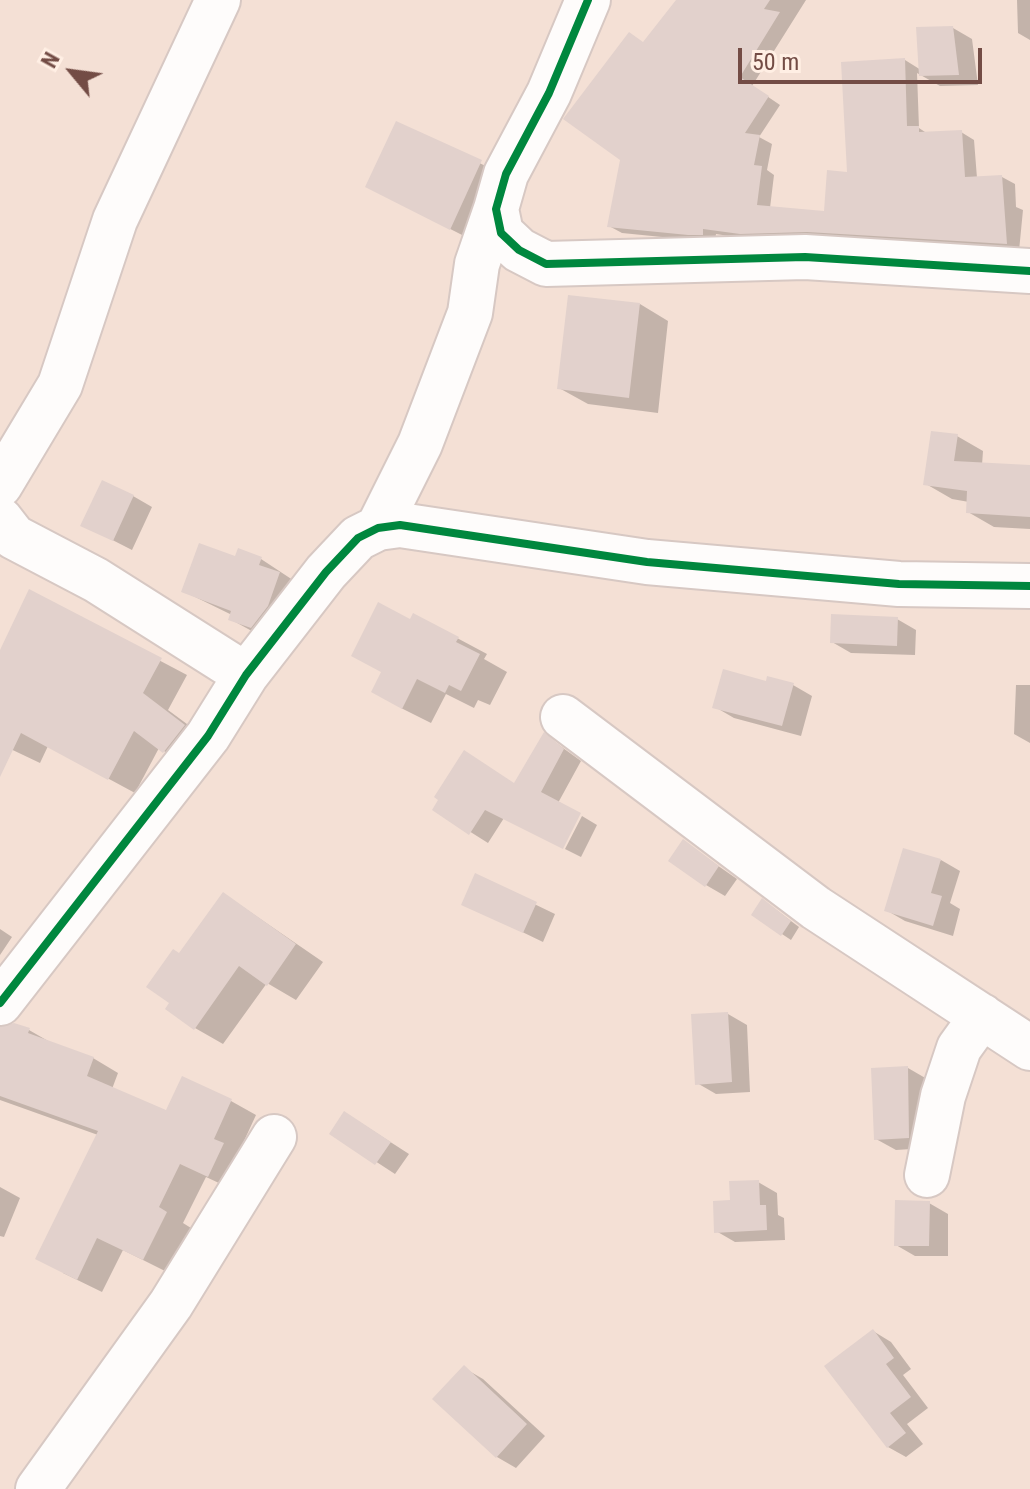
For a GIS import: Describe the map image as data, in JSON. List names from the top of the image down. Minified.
{"scale_bar":"50 m","north":"top left"}
